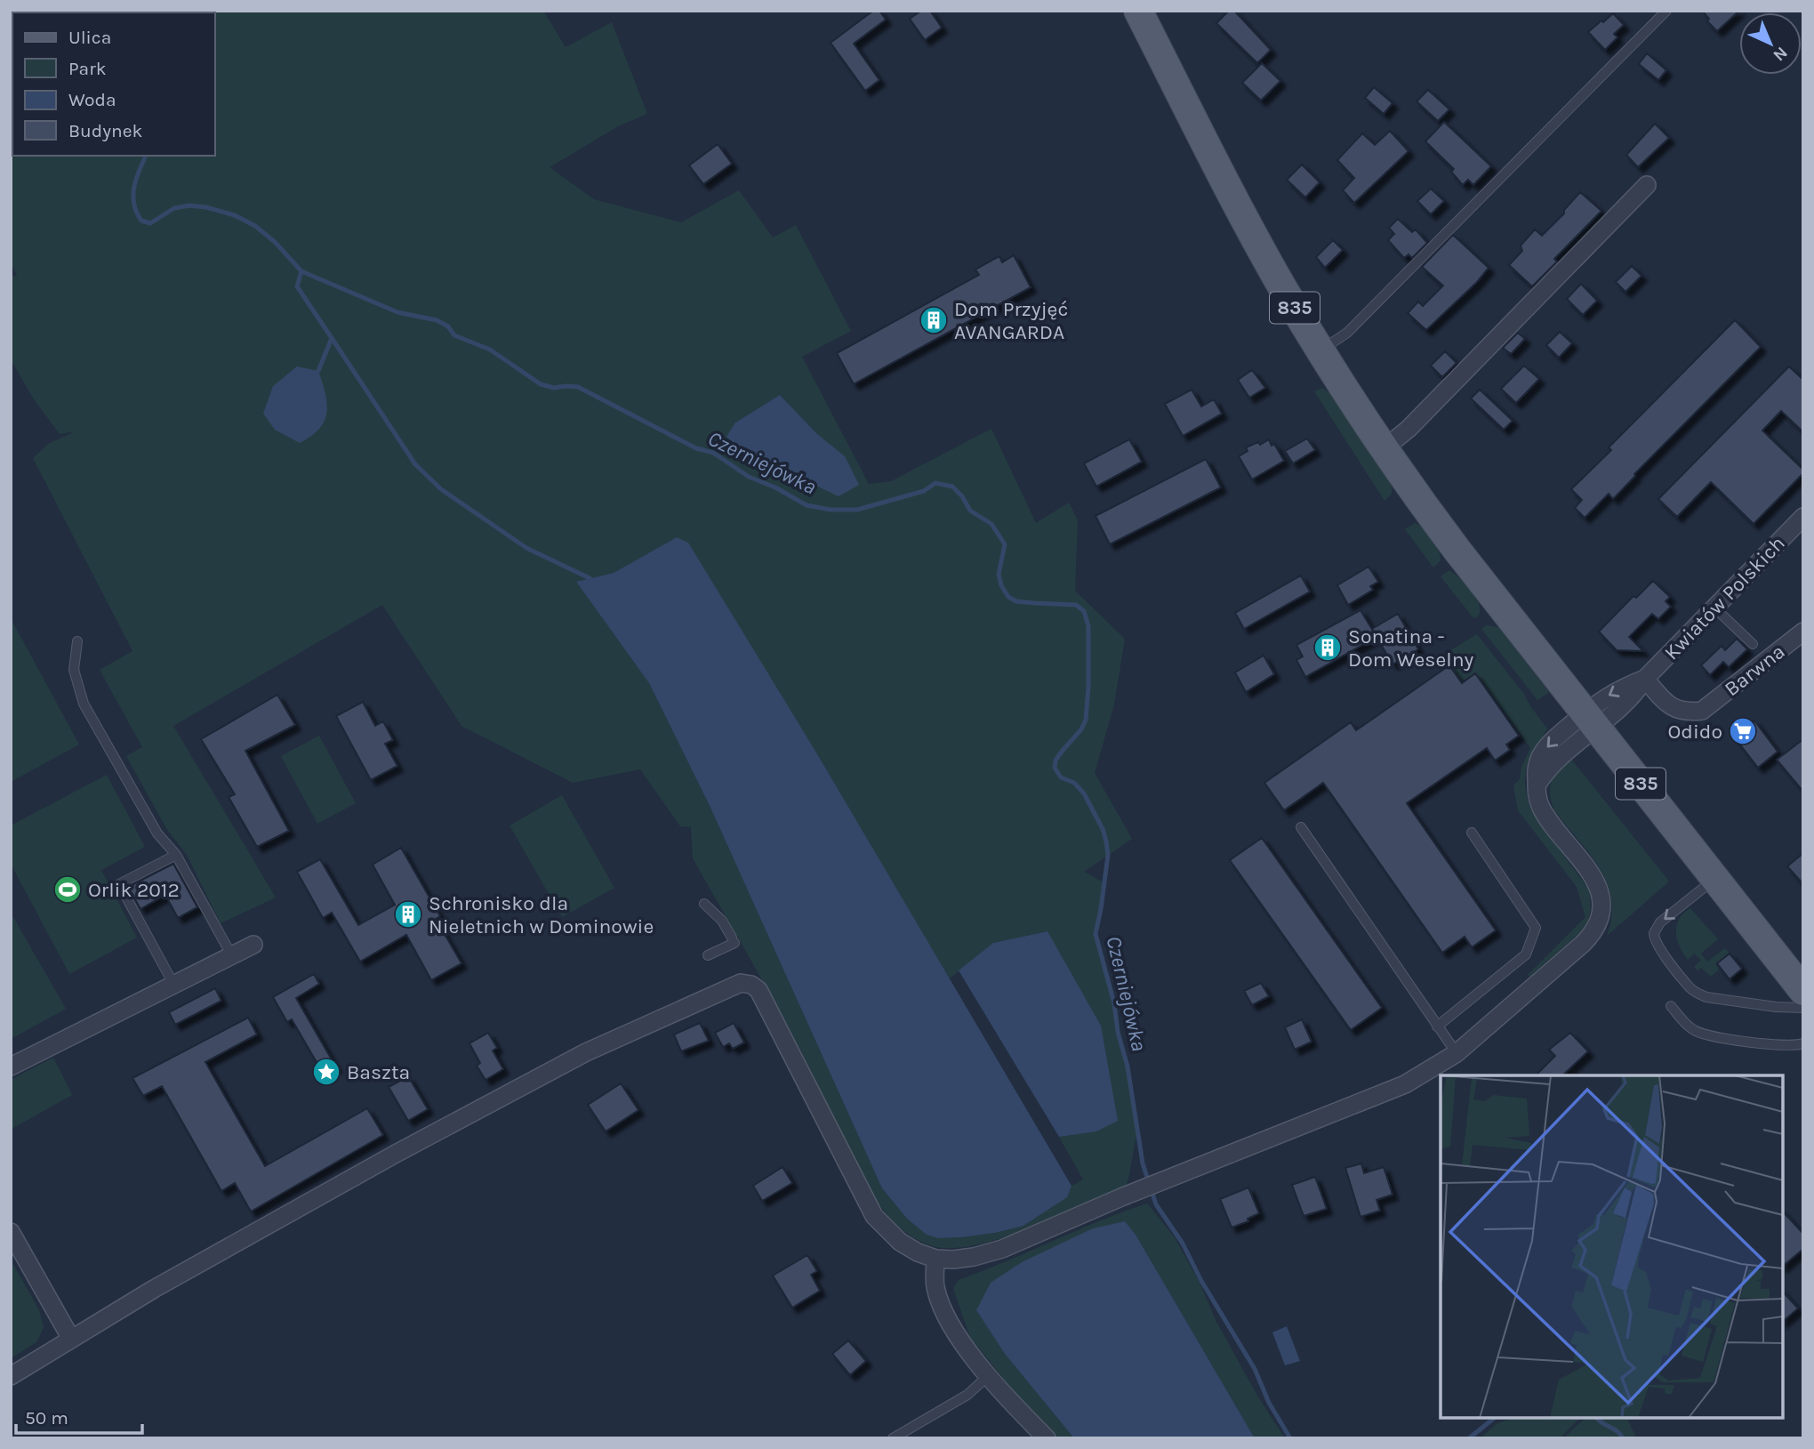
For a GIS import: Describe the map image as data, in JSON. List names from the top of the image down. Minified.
{"streets":{"main road":["835"],"street":["Kwiatów Polskich","Barwna"]},"crossings":[["835","Kwiatów Polskich"],["Kwiatów Polskich","Barwna"]],"water":["Czerniejówka"],"places":{"building":["Dom Przyjęć AVANGARDA","Sonatina - Dom Weselny","Schronisko dla Nieletnich w Dominowie"],"supermarket":["Odido"],"sports":["Orlik 2012"],"place":["Baszta"]},"legend":["Ulica","Park","Woda","Budynek"],"scale_bar":"50 m","north":"bottom right"}
